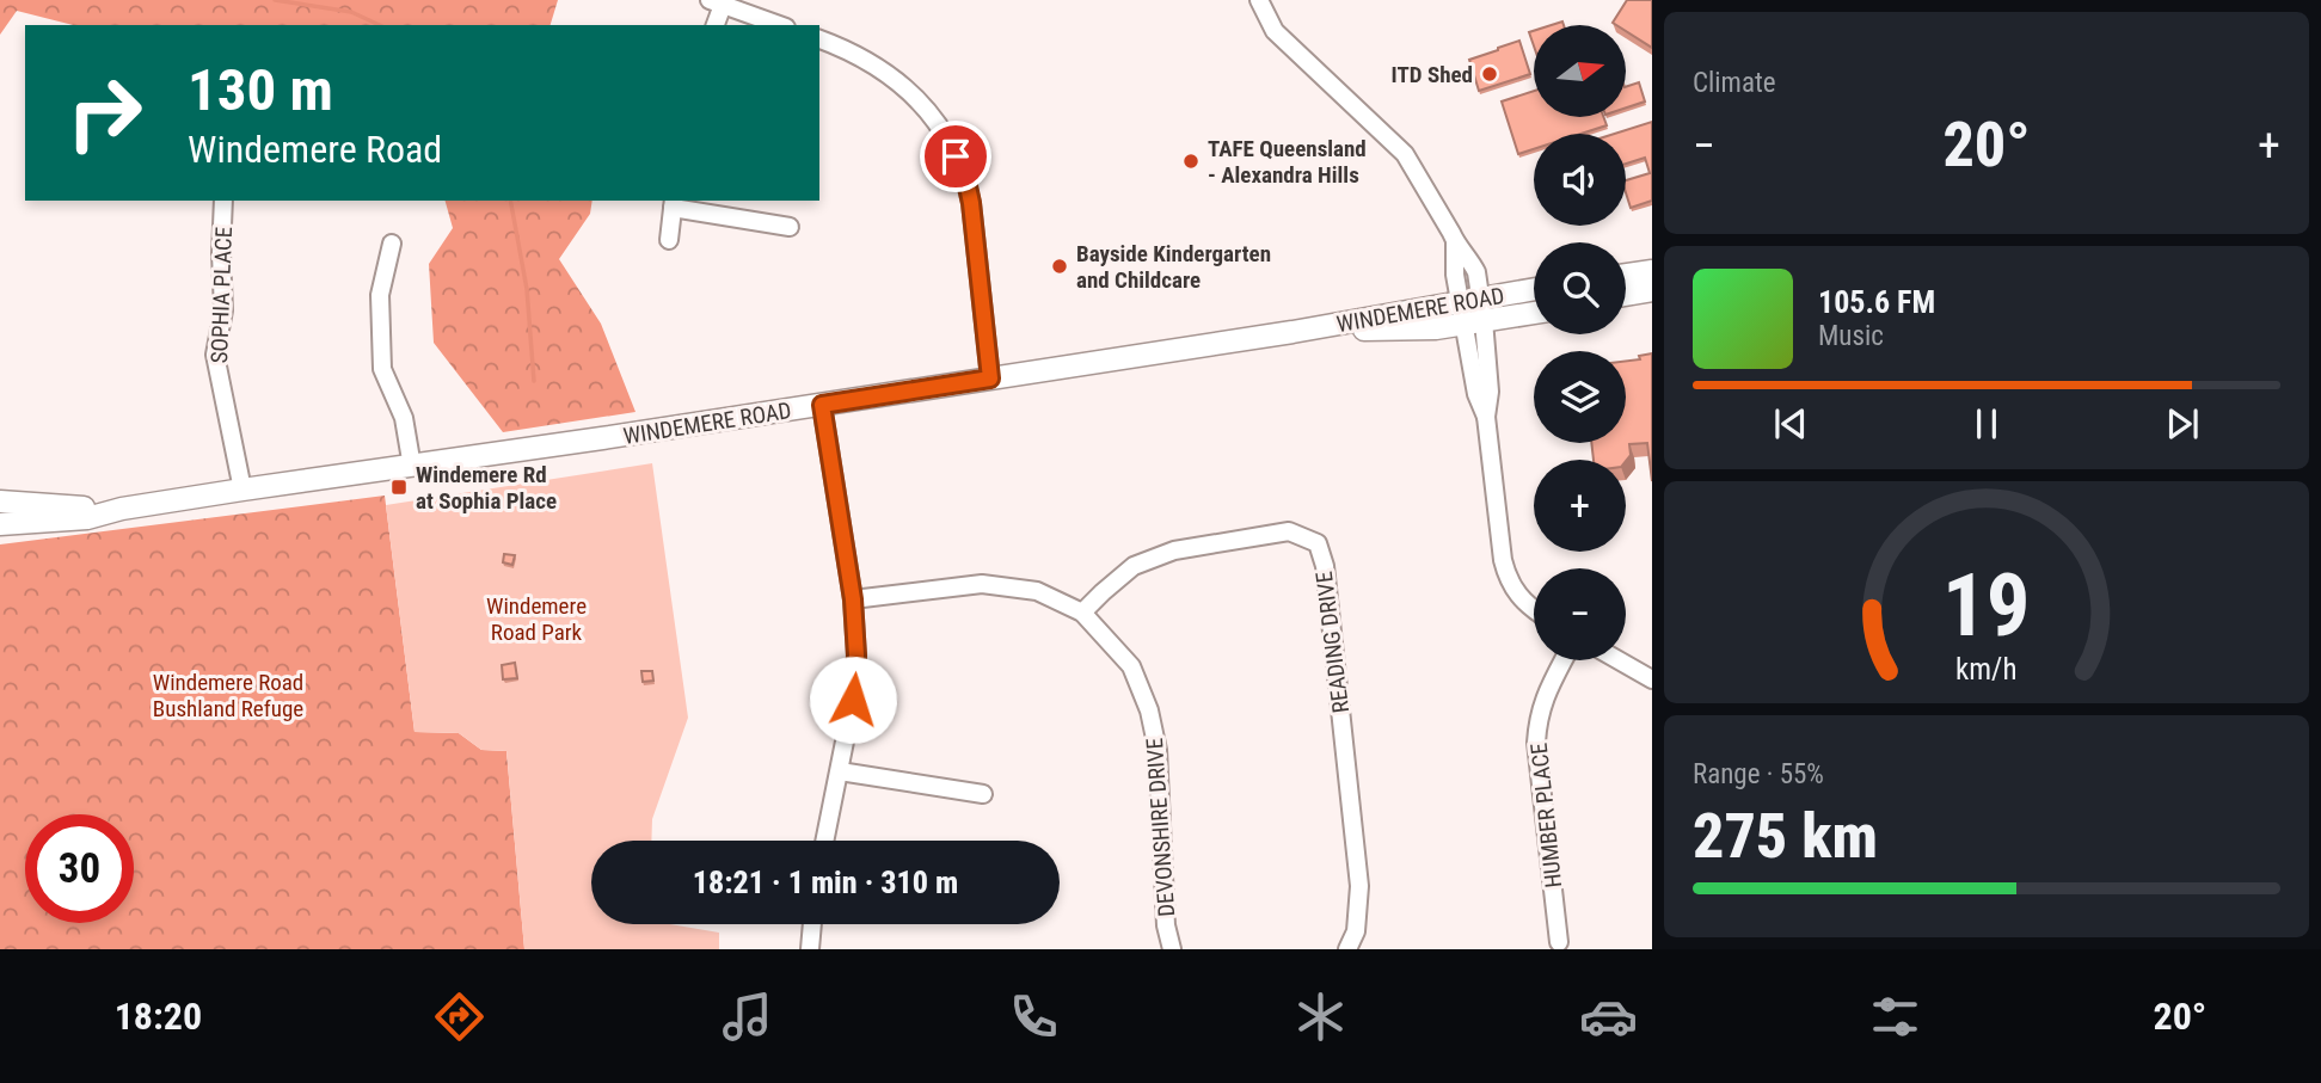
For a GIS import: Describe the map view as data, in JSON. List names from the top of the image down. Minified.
{"streets":{"main road":["WINDEMERE ROAD"],"street":["SOPHIA PLACE","READING DRIVE","HUMBER PLACE","DEVONSHIRE DRIVE"]},"crossings":[["SOPHIA PLACE","WINDEMERE ROAD"],["READING DRIVE","DEVONSHIRE DRIVE"]],"parks":["Windemere Road Park","Windemere Road Bushland Refuge"],"places":{"other":["ITD Shed","TAFE Queensland - Alexandra Hills","Bayside Kindergarten and Childcare"],"transit":["Windemere Rd at Sophia Place"]},"north":"right","page":{"tile":["Climate",["Range · 55%","275 km"]],"map_buttons":["+","−"],"turn":["130 m","Windemere Road"],"heat":["−","20°","+"],"song":["105.6 FM","Music"],"limit":"30","trip":"18:21 · 1 min · 310 m","tabs":["18:20","20°"],"gauge":["19","km/h"]}}
